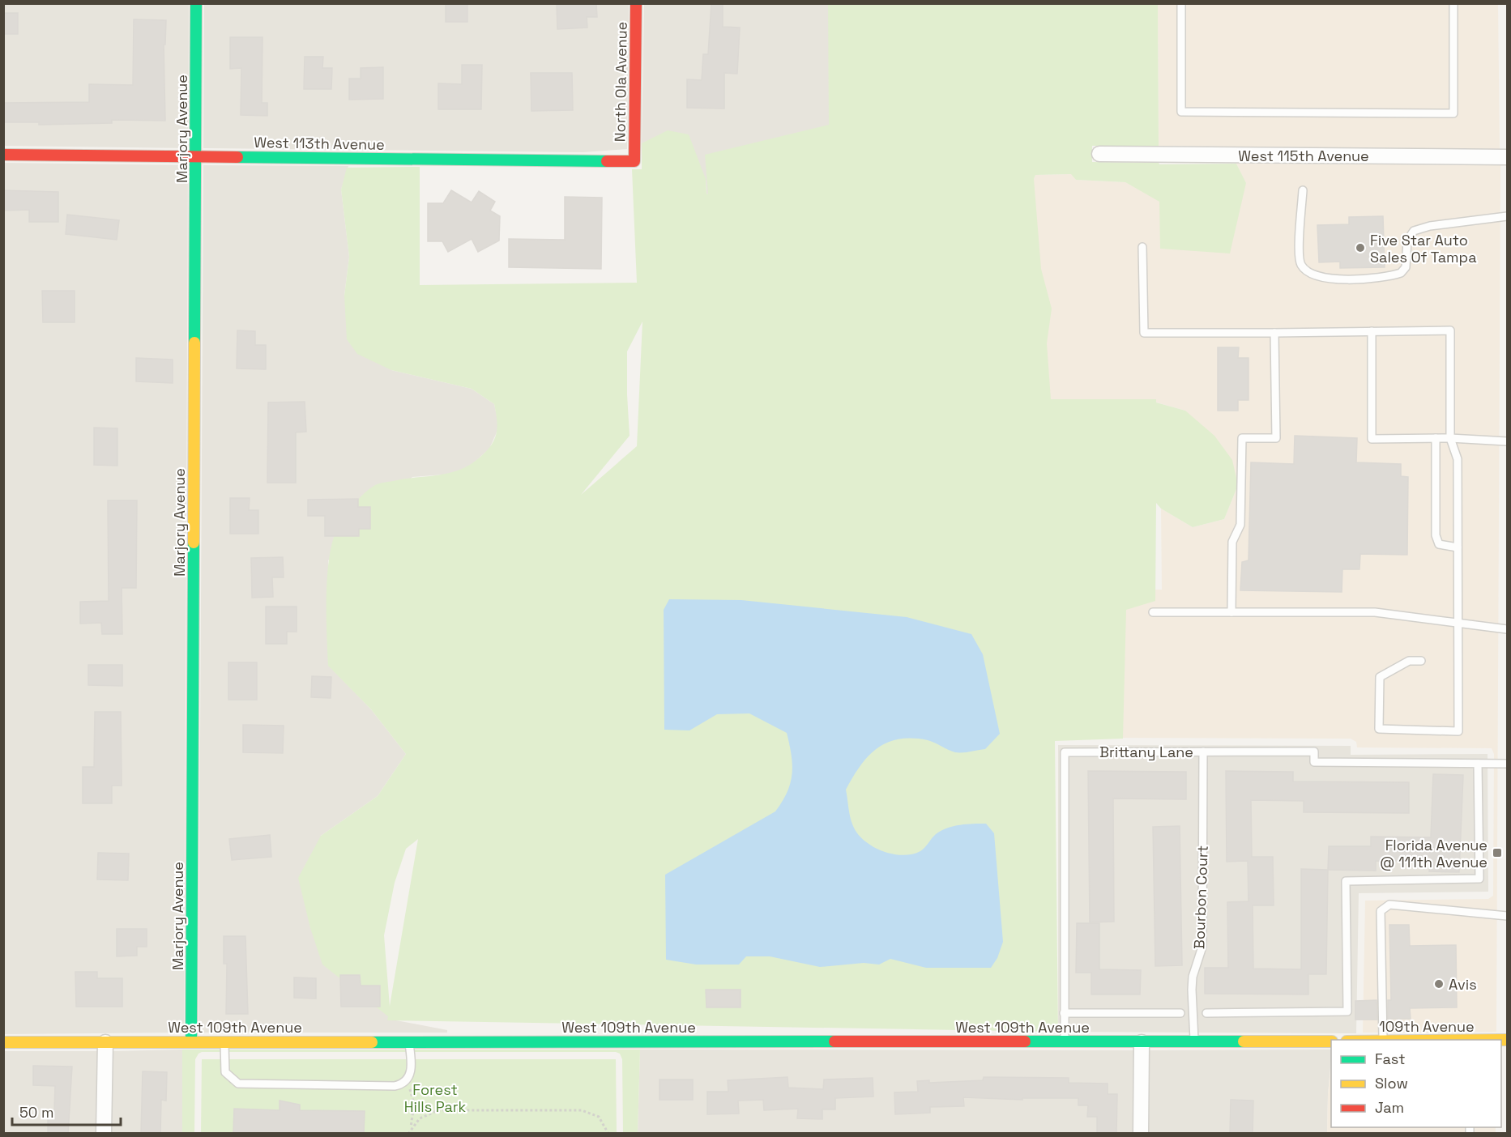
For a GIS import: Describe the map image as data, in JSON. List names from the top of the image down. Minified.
{"streets":{"street":["North Ola Avenue","Marjory Avenue","West 113th Avenue","West 115th Avenue","West 109th Avenue"],"lane":["Brittany Lane","Bourbon Court"]},"crossings":[["North Ola Avenue","West 113th Avenue"],["Marjory Avenue","West 113th Avenue"],["Marjory Avenue","West 109th Avenue"],["Brittany Lane","Bourbon Court"],["Brittany Lane","West 109th Avenue"],["Bourbon Court","West 109th Avenue"]],"parks":["Forest Hills Park"],"places":{"other":["Five Star Auto Sales Of Tampa","Avis"],"transit":["Florida Avenue @ 111th Avenue"]},"legend":["Fast","Slow","Jam"],"scale_bar":"50 m"}
